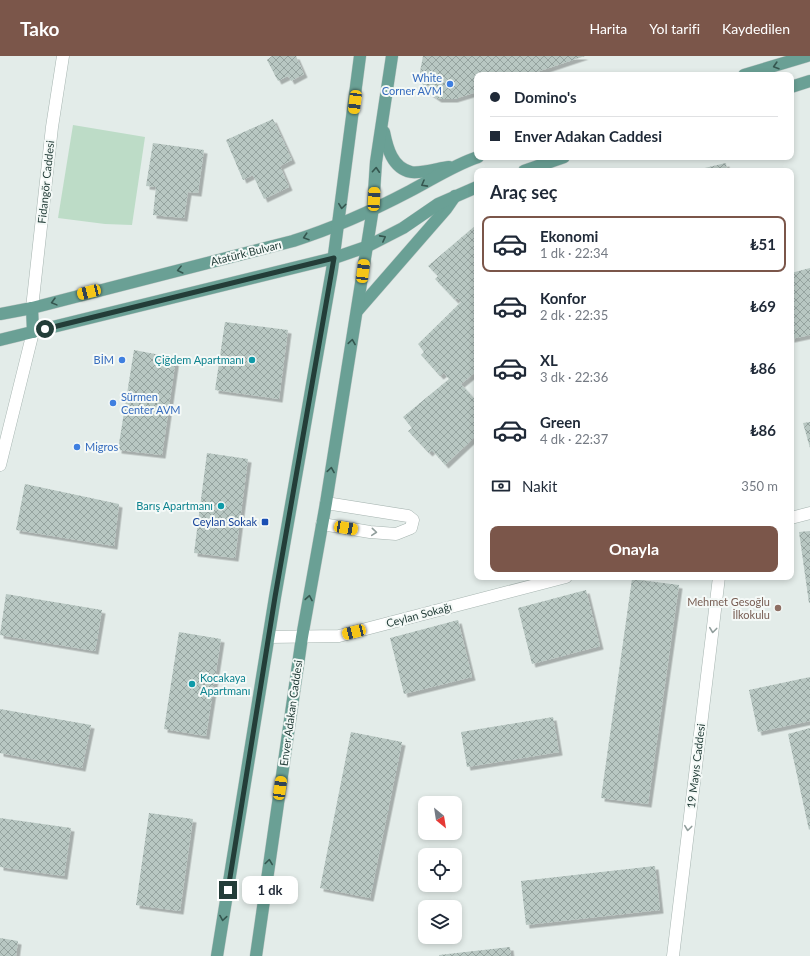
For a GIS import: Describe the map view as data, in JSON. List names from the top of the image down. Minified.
{"streets":{"main road":["Atatürk Bulvarı","Enver Adakan Caddesi"],"street":["Fidangör Caddesi","Ceylan Sokağı","19 Mayıs Caddesi"]},"crossings":[["Fidangör Caddesi","Atatürk Bulvarı"],["Atatürk Bulvarı","Enver Adakan Caddesi"],["Ceylan Sokağı","Enver Adakan Caddesi"]],"one_way":["19 Mayıs Caddesi"],"places":{"other":["White Corner AVM","BİM","Çiğdem Apartmanı","Sürmen Center AVM","Migros","Barış Apartmanı","Mehmet Gesoğlu İlkokulu","Kocakaya Apartmanı"],"transit":["Ceylan Sokak"]},"north":"bottom right","page":{"header":"Tako","nav":["Harita","Yol tarifi","Kaydedilen"],"banner":["Domino's","Enver Adakan Caddesi"],"heading":"Araç seç","list":[{"name":"Ekonomi","note":"1 dk · 22:34","value":"₺51"},{"name":"Konfor","note":"2 dk · 22:35","value":"₺69"},{"name":"XL","note":"3 dk · 22:36","value":"₺86"},{"name":"Green","note":"4 dk · 22:37","value":"₺86"}],"pay":["Nakit","350 m"],"buttons":"Onayla","bubble":"1 dk"}}
